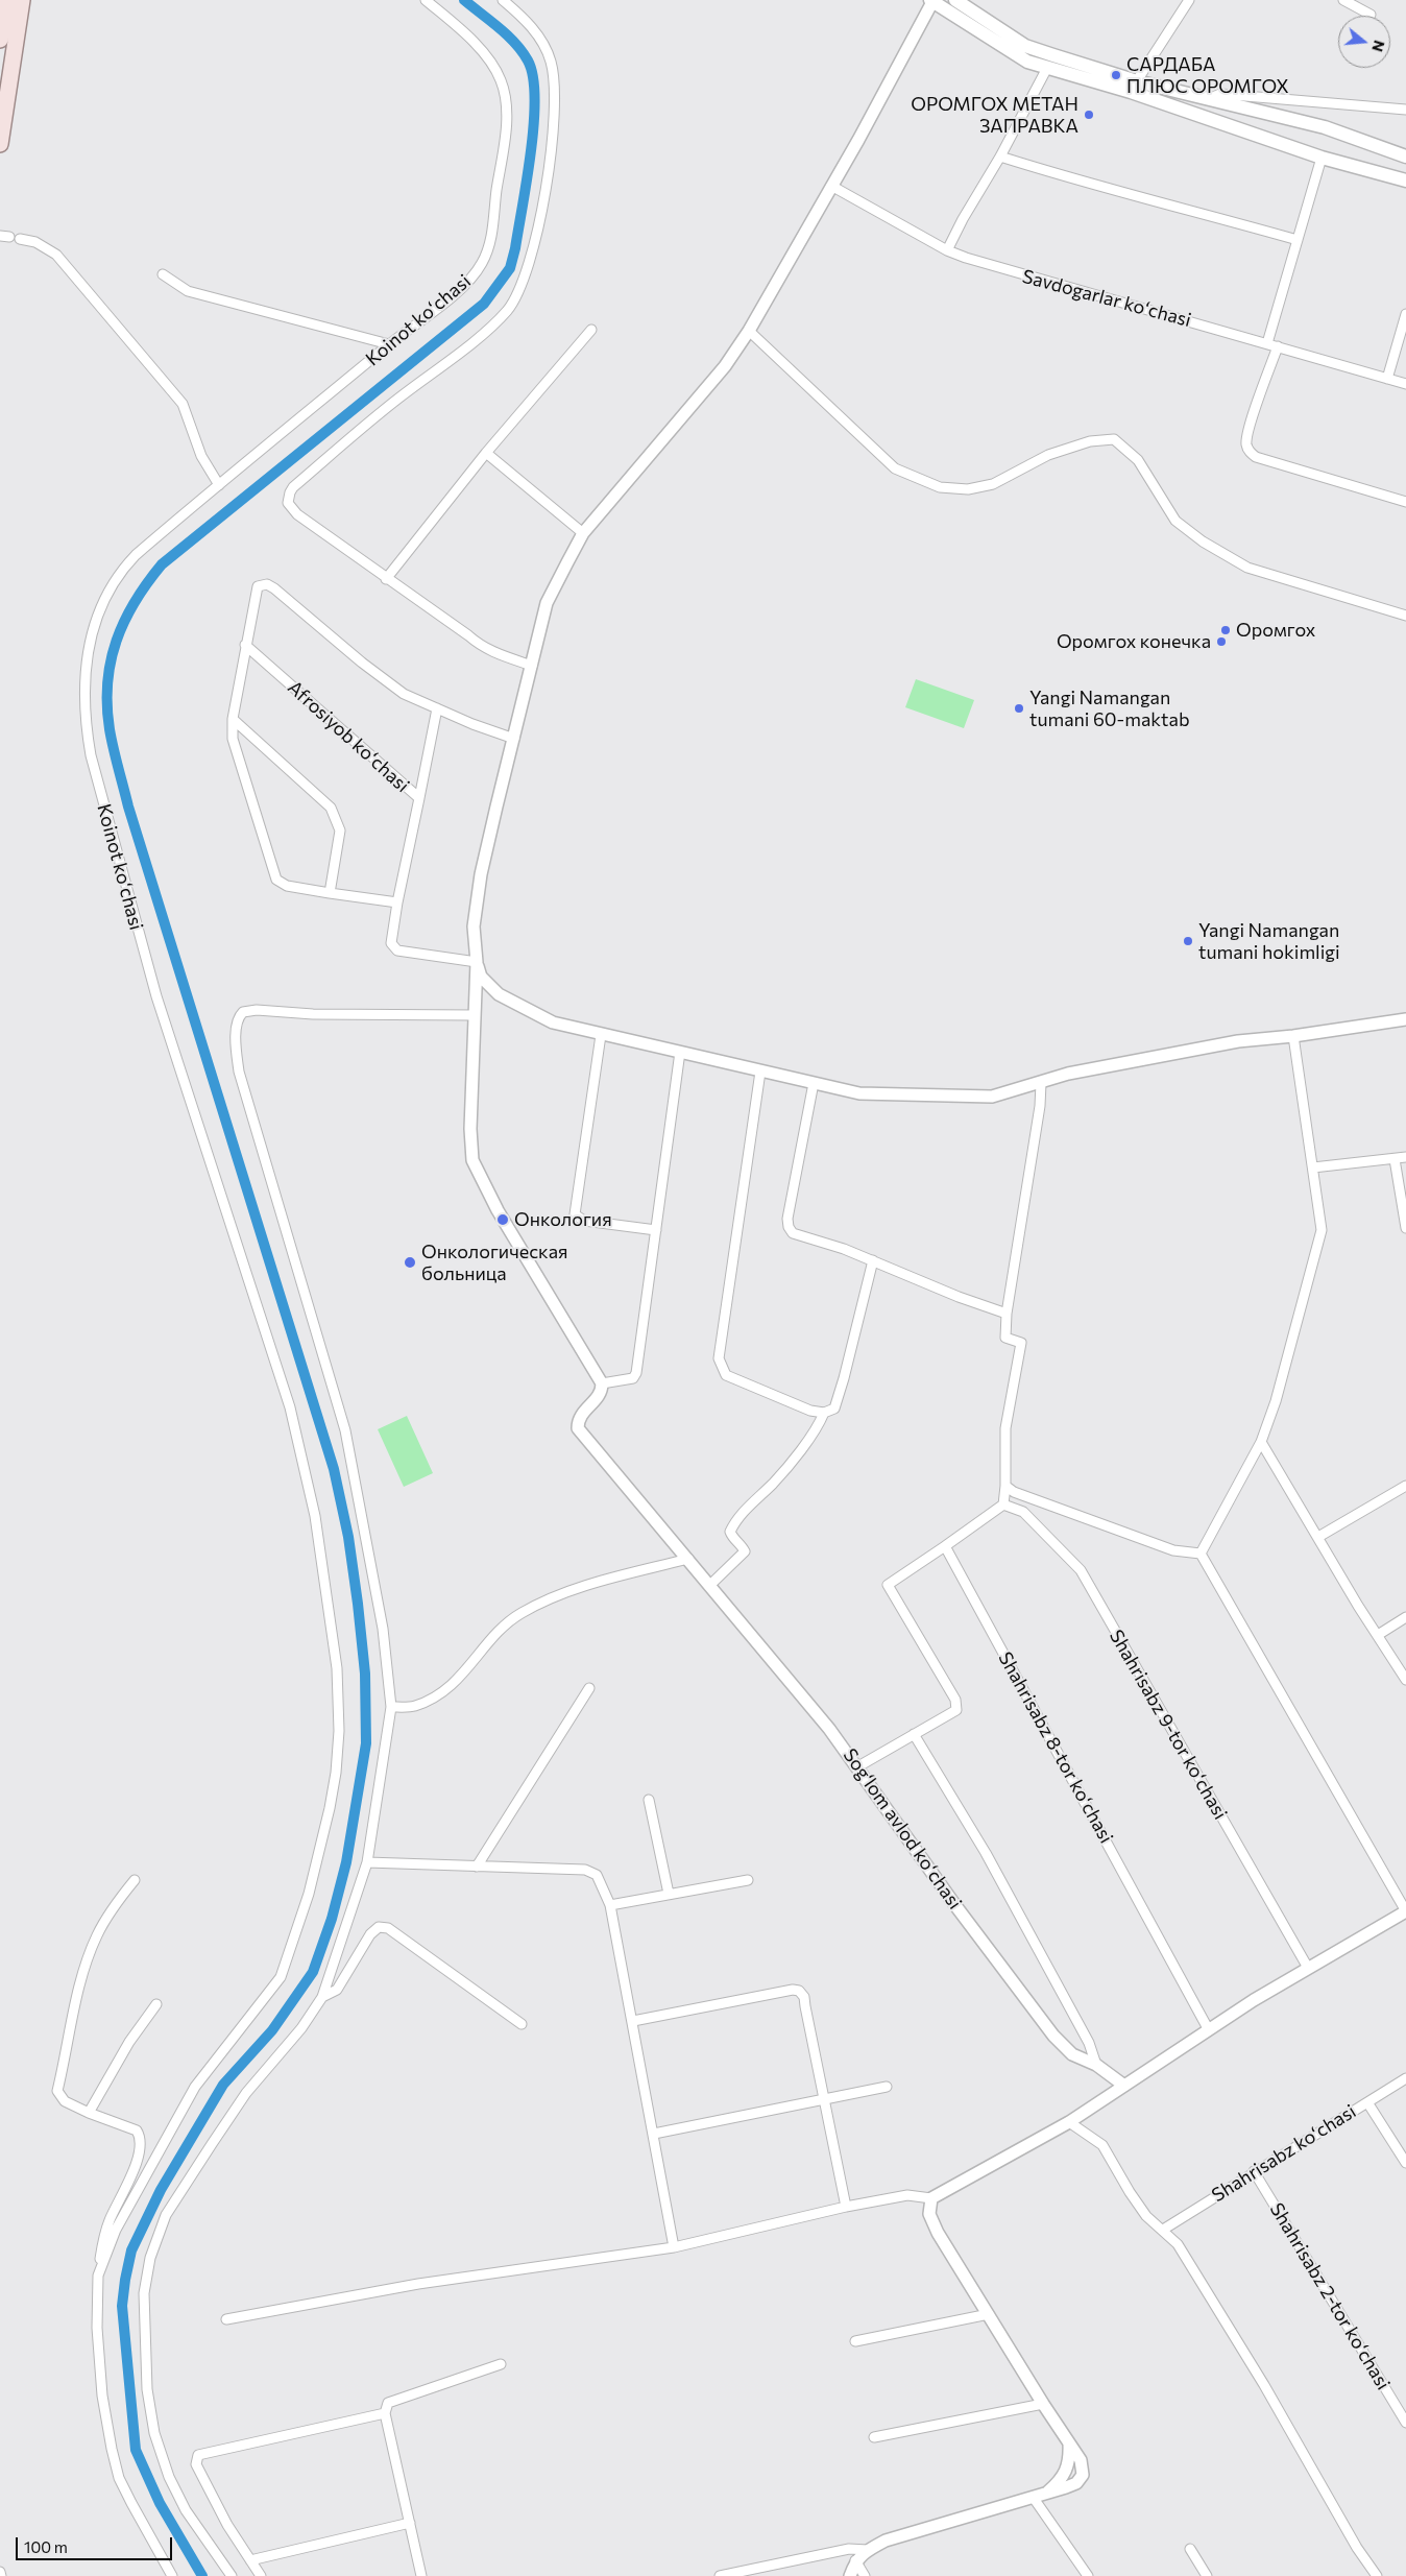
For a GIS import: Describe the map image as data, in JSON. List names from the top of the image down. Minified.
{"streets":{"street":["Savdogarlar koʻchasi","Koinot koʻchasi","Afrosiyob koʻchasi","Shahrisabz 9-tor koʻchasi","Shahrisabz 8-tor koʻchasi","Sogʻlom avlod koʻchasi","Shahrisabz koʻchasi","Shahrisabz 2-tor koʻchasi"]},"crossings":[["Shahrisabz koʻchasi","Shahrisabz 2-tor koʻchasi"]],"places":["САРДАБА ПЛЮС ОРОМГОХ","ОРОМГОХ МЕТАН ЗАПРАВКА","Оромгох","Оромгох конечка","Yangi Namangan tumani 60-maktab","Yangi Namangan tumani hokimligi","Онкология","Онкологическая больница"],"scale_bar":"100 m","north":"right"}
